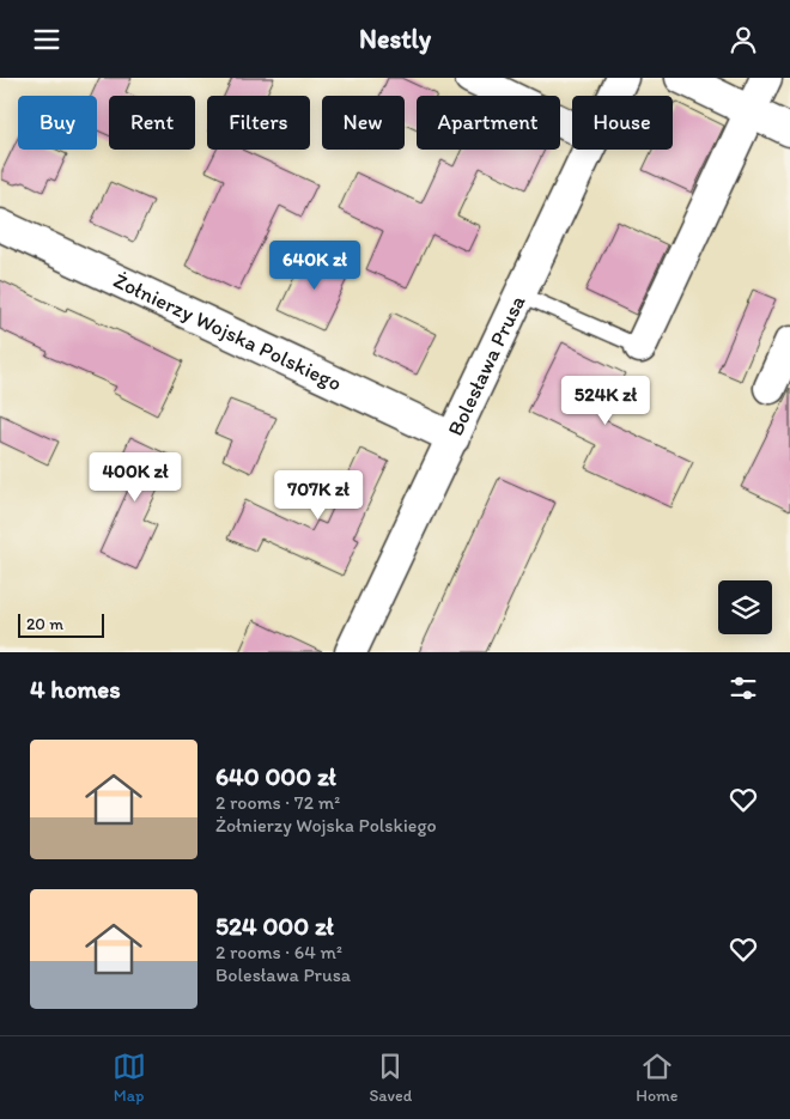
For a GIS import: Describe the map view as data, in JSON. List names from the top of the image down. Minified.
{"streets":{"street":["Żołnierzy Wojska Polskiego","Bolesława Prusa"]},"crossings":[["Żołnierzy Wojska Polskiego","Bolesława Prusa"]],"scale_bar":"20 m","page":{"header":"Nestly","chip":["Buy","Rent","Filters","New","Apartment","House"],"price":["640K zł","524K zł","400K zł","707K zł"],"scale":"20 m","heading":"4 homes","list":[{"name":"640 000 zł","note":"2 rooms · 72 m² · Żołnierzy Wojska Polskiego"},{"name":"524 000 zł","note":"2 rooms · 64 m² · Bolesława Prusa"}],"tabs":["Map","Saved","Home"]}}
